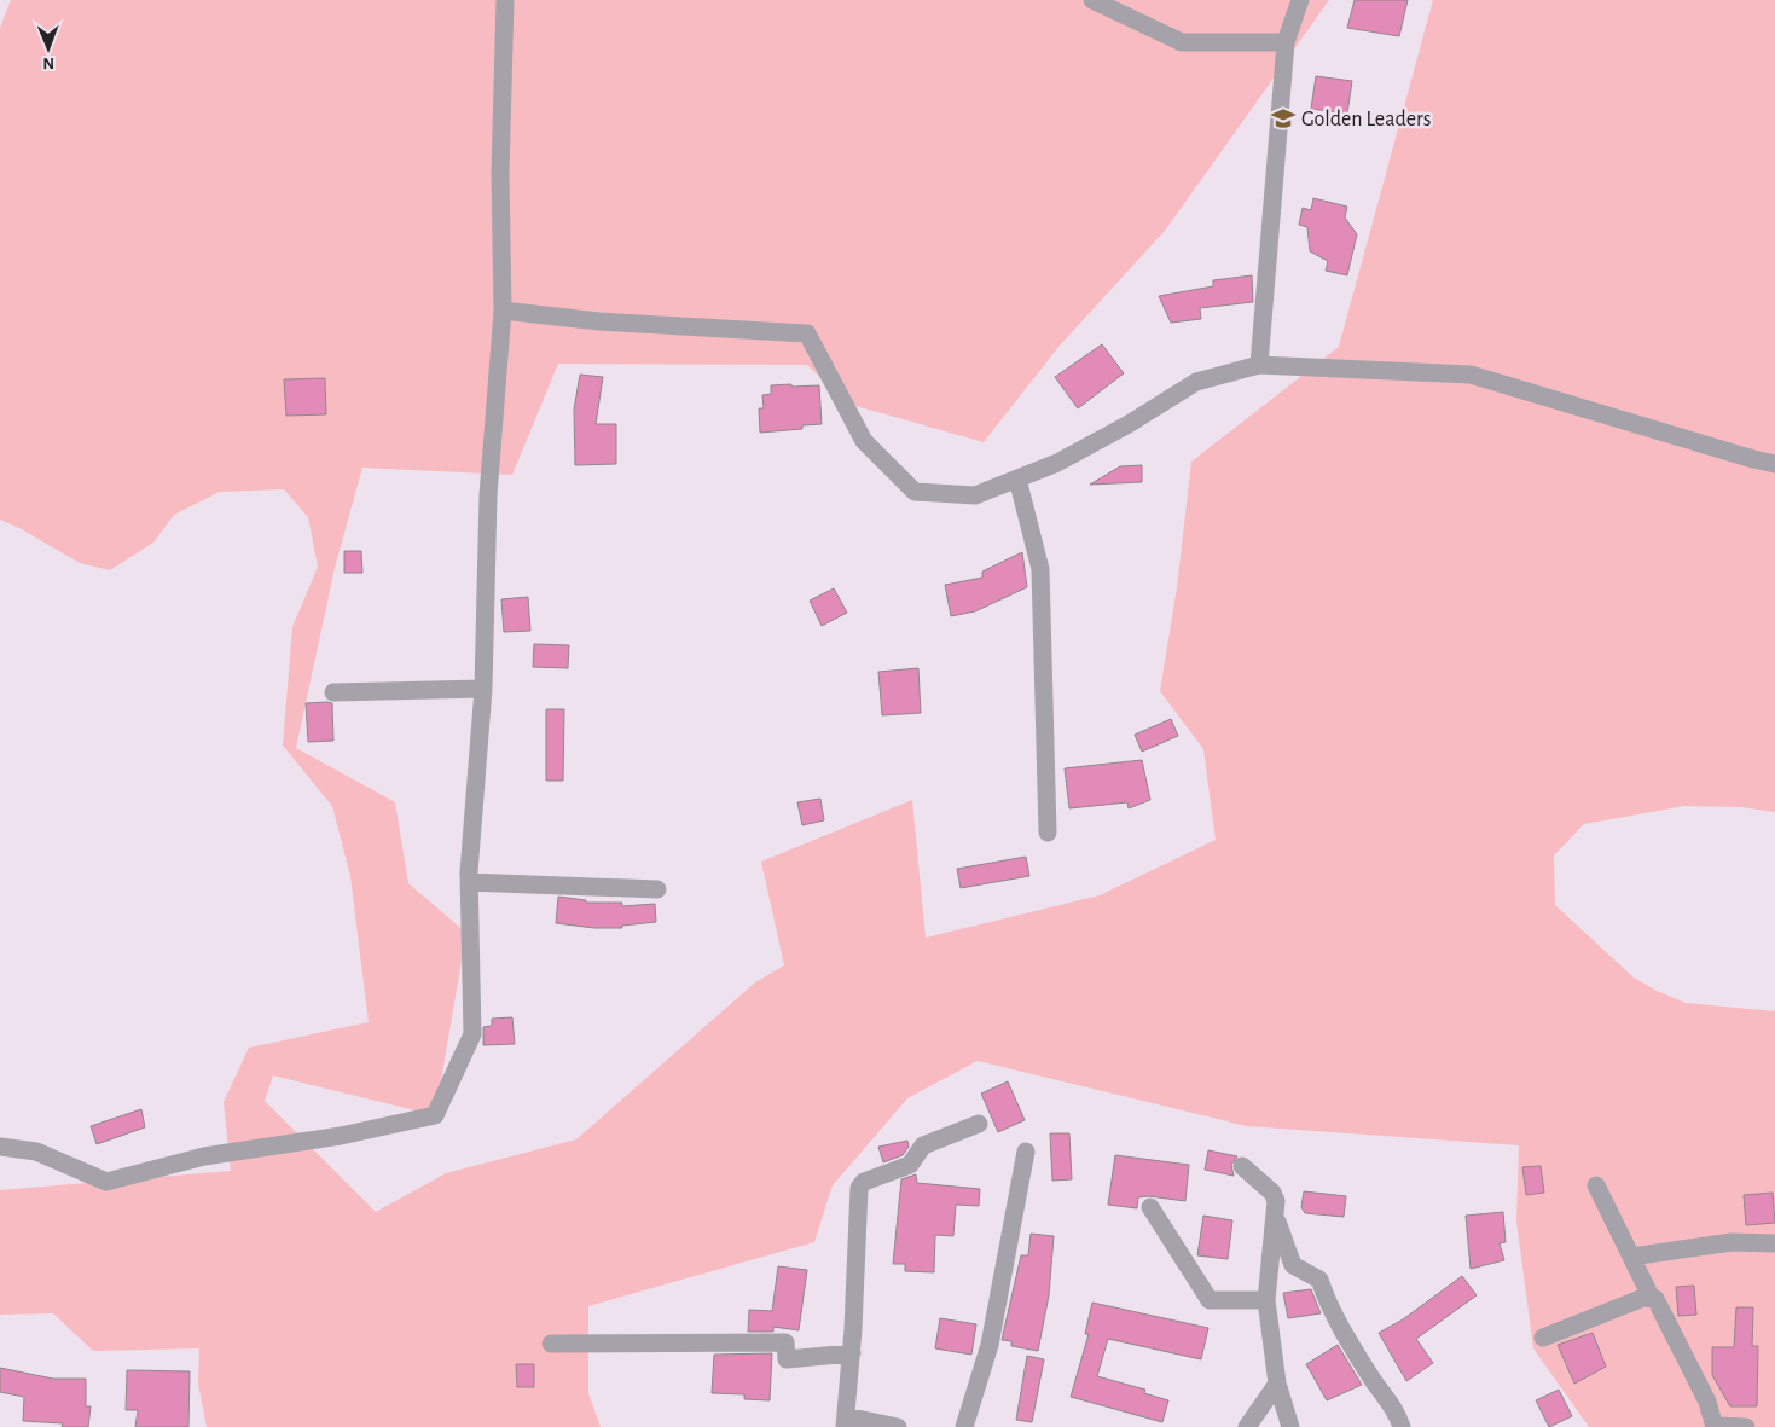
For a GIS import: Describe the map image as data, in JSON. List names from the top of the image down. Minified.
{"places":{"school or university":["Golden Leaders"]},"north":"bottom"}
